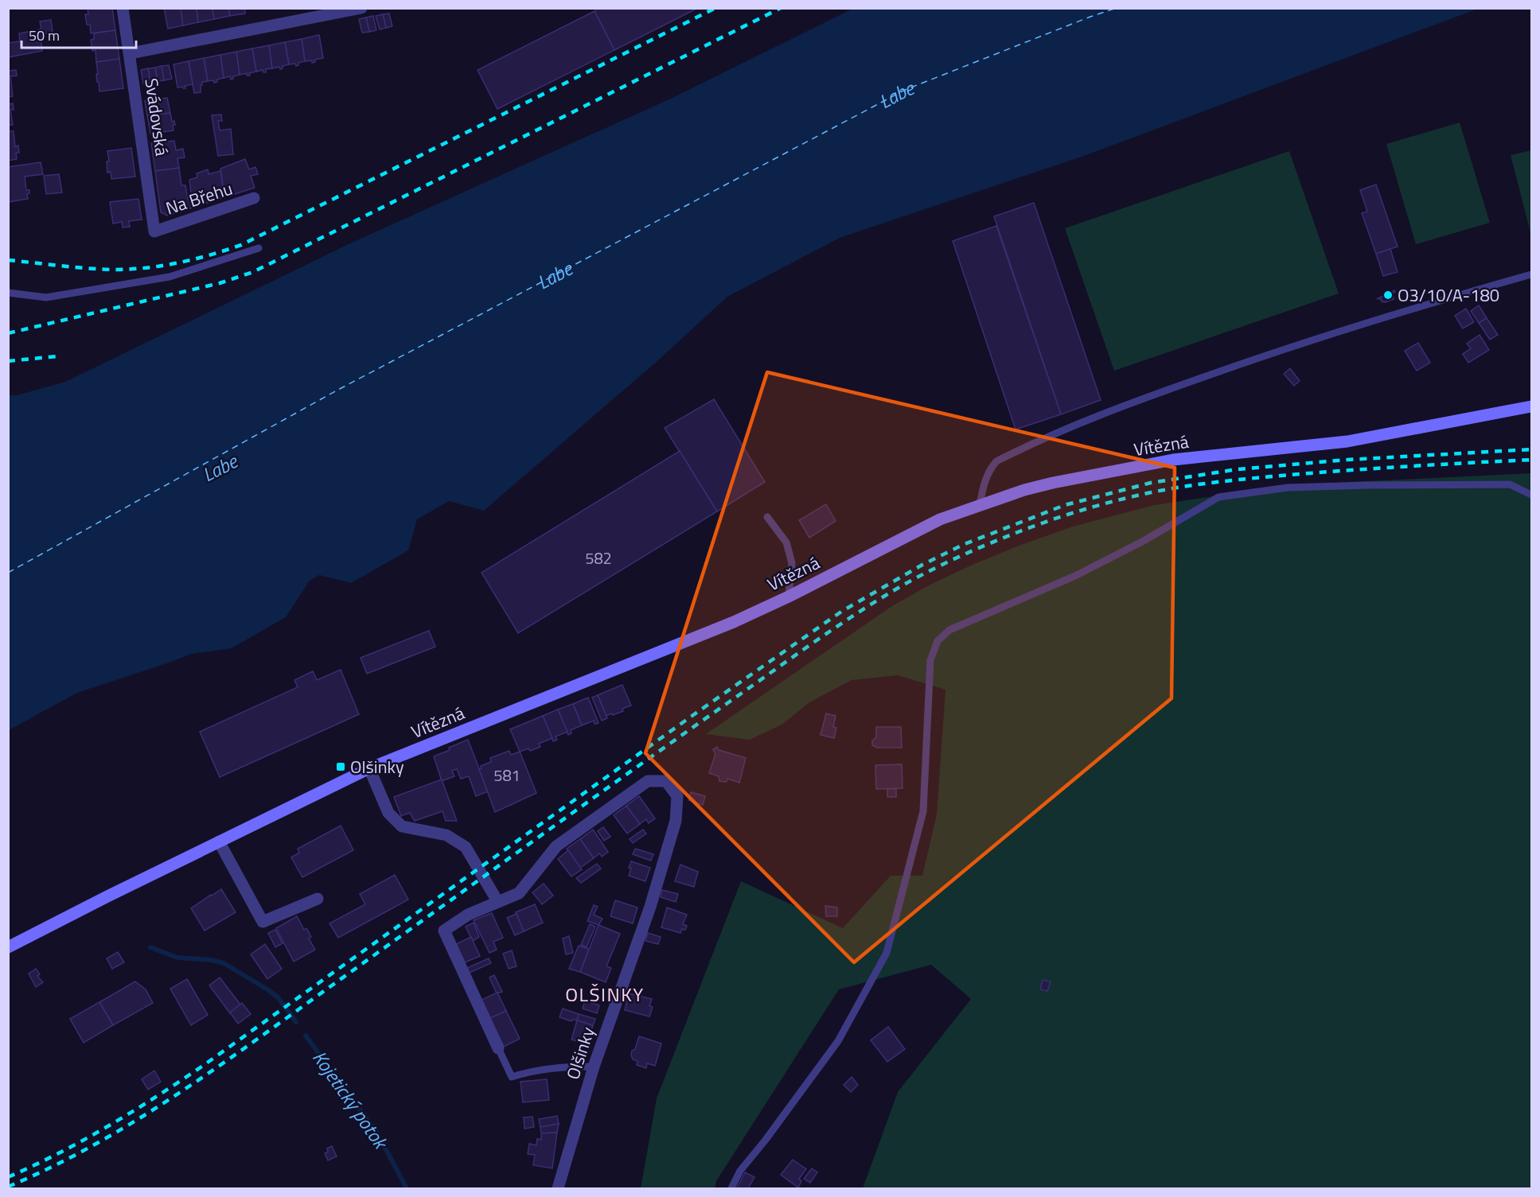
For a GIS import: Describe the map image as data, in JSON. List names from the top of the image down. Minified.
{"streets":{"main road":["Vítězná"],"street":["Svádovská","Na Břehu","Olšinky"]},"crossings":[["Svádovská","Na Břehu"]],"districts":["OLŠINKY"],"water":["Labe","Kojetický potok"],"places":{"other":["O3/10/A-180"],"transit":["Olšinky"]},"house_numbers":["582","581"],"scale_bar":"50 m"}
